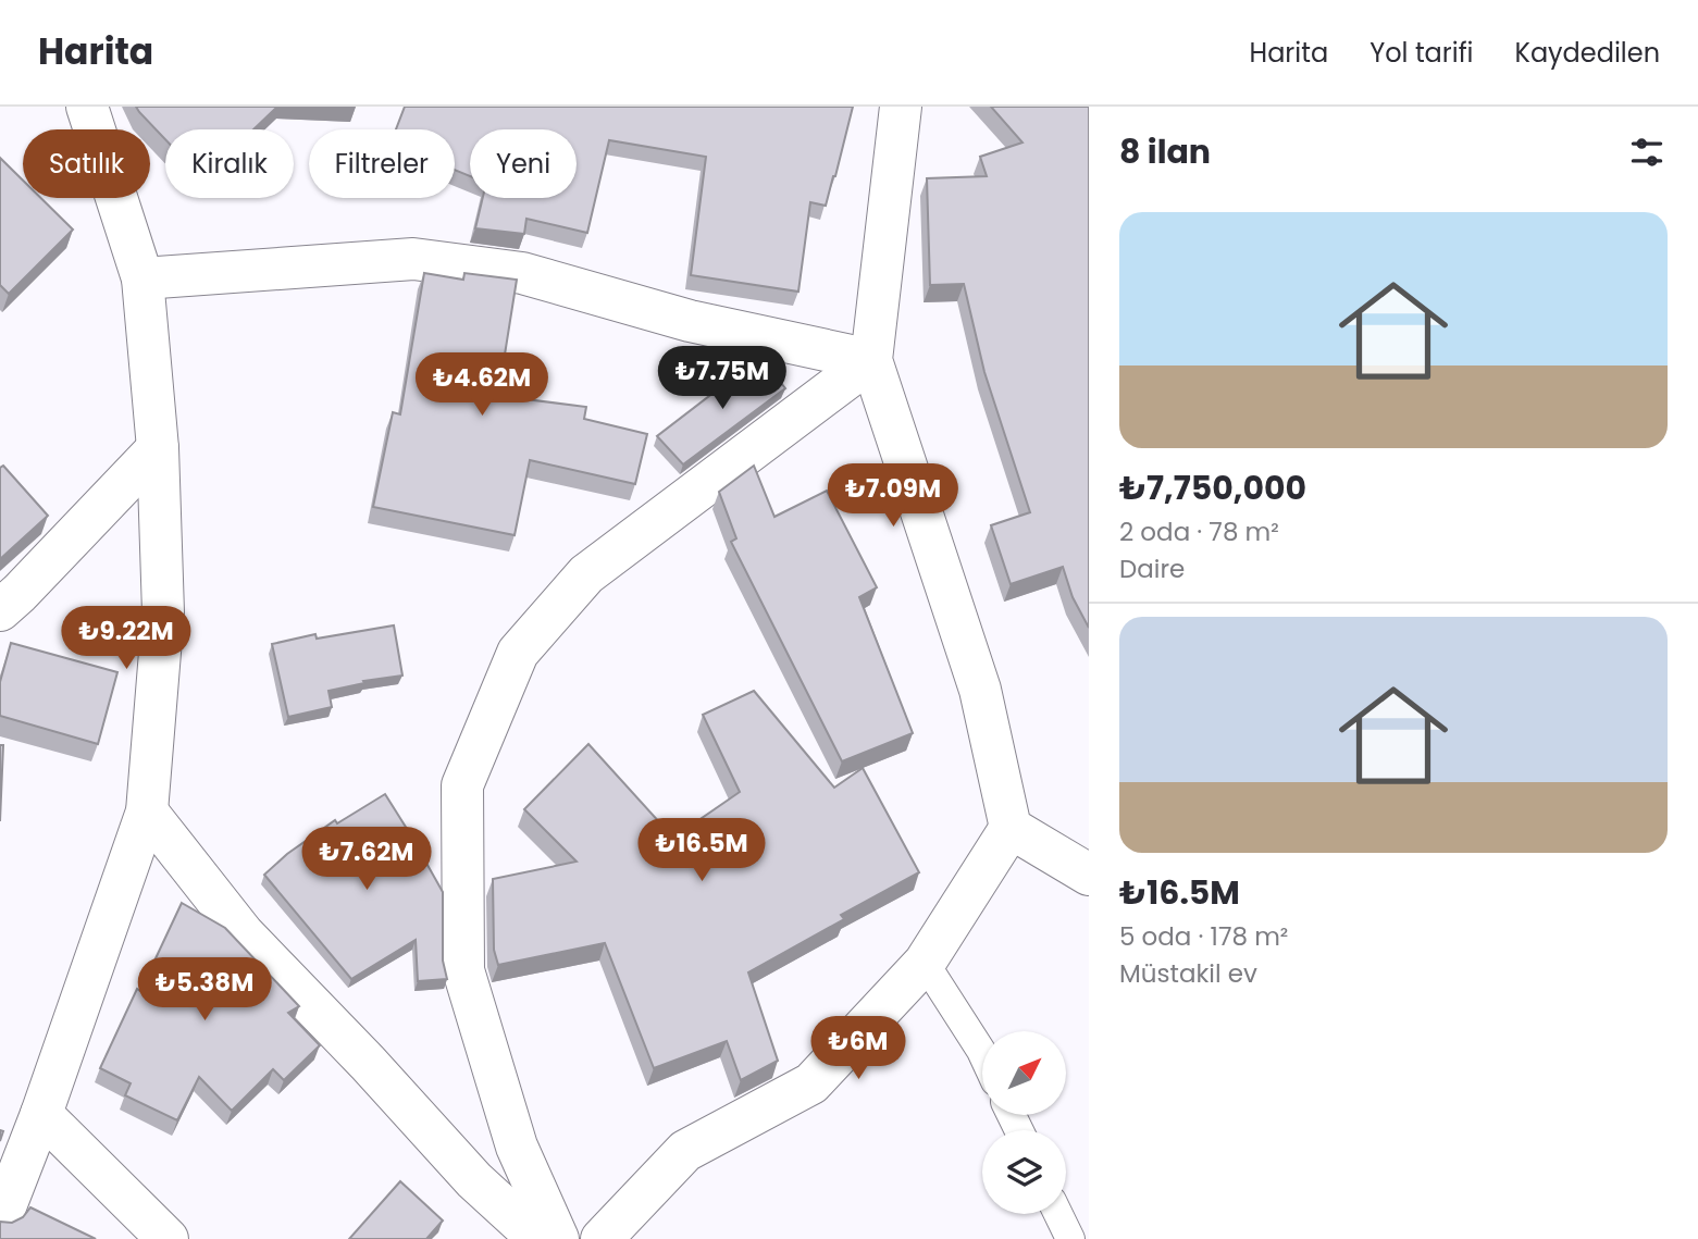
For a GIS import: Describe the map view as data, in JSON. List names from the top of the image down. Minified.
{"north":"top right","page":{"header":"Harita","nav":["Harita","Yol tarifi","Kaydedilen"],"heading":"8 ilan","chip":["Satılık","Kiralık","Filtreler","Yeni"],"list":[{"name":"₺7,750,000","note":"2 oda · 78 m² · Daire"},{"name":"₺16.5M","note":"5 oda · 178 m² · Müstakil ev"}],"price":["₺7.75M","₺4.62M","₺7.09M","₺9.22M","₺16.5M","₺7.62M","₺5.38M","₺6M"]}}
